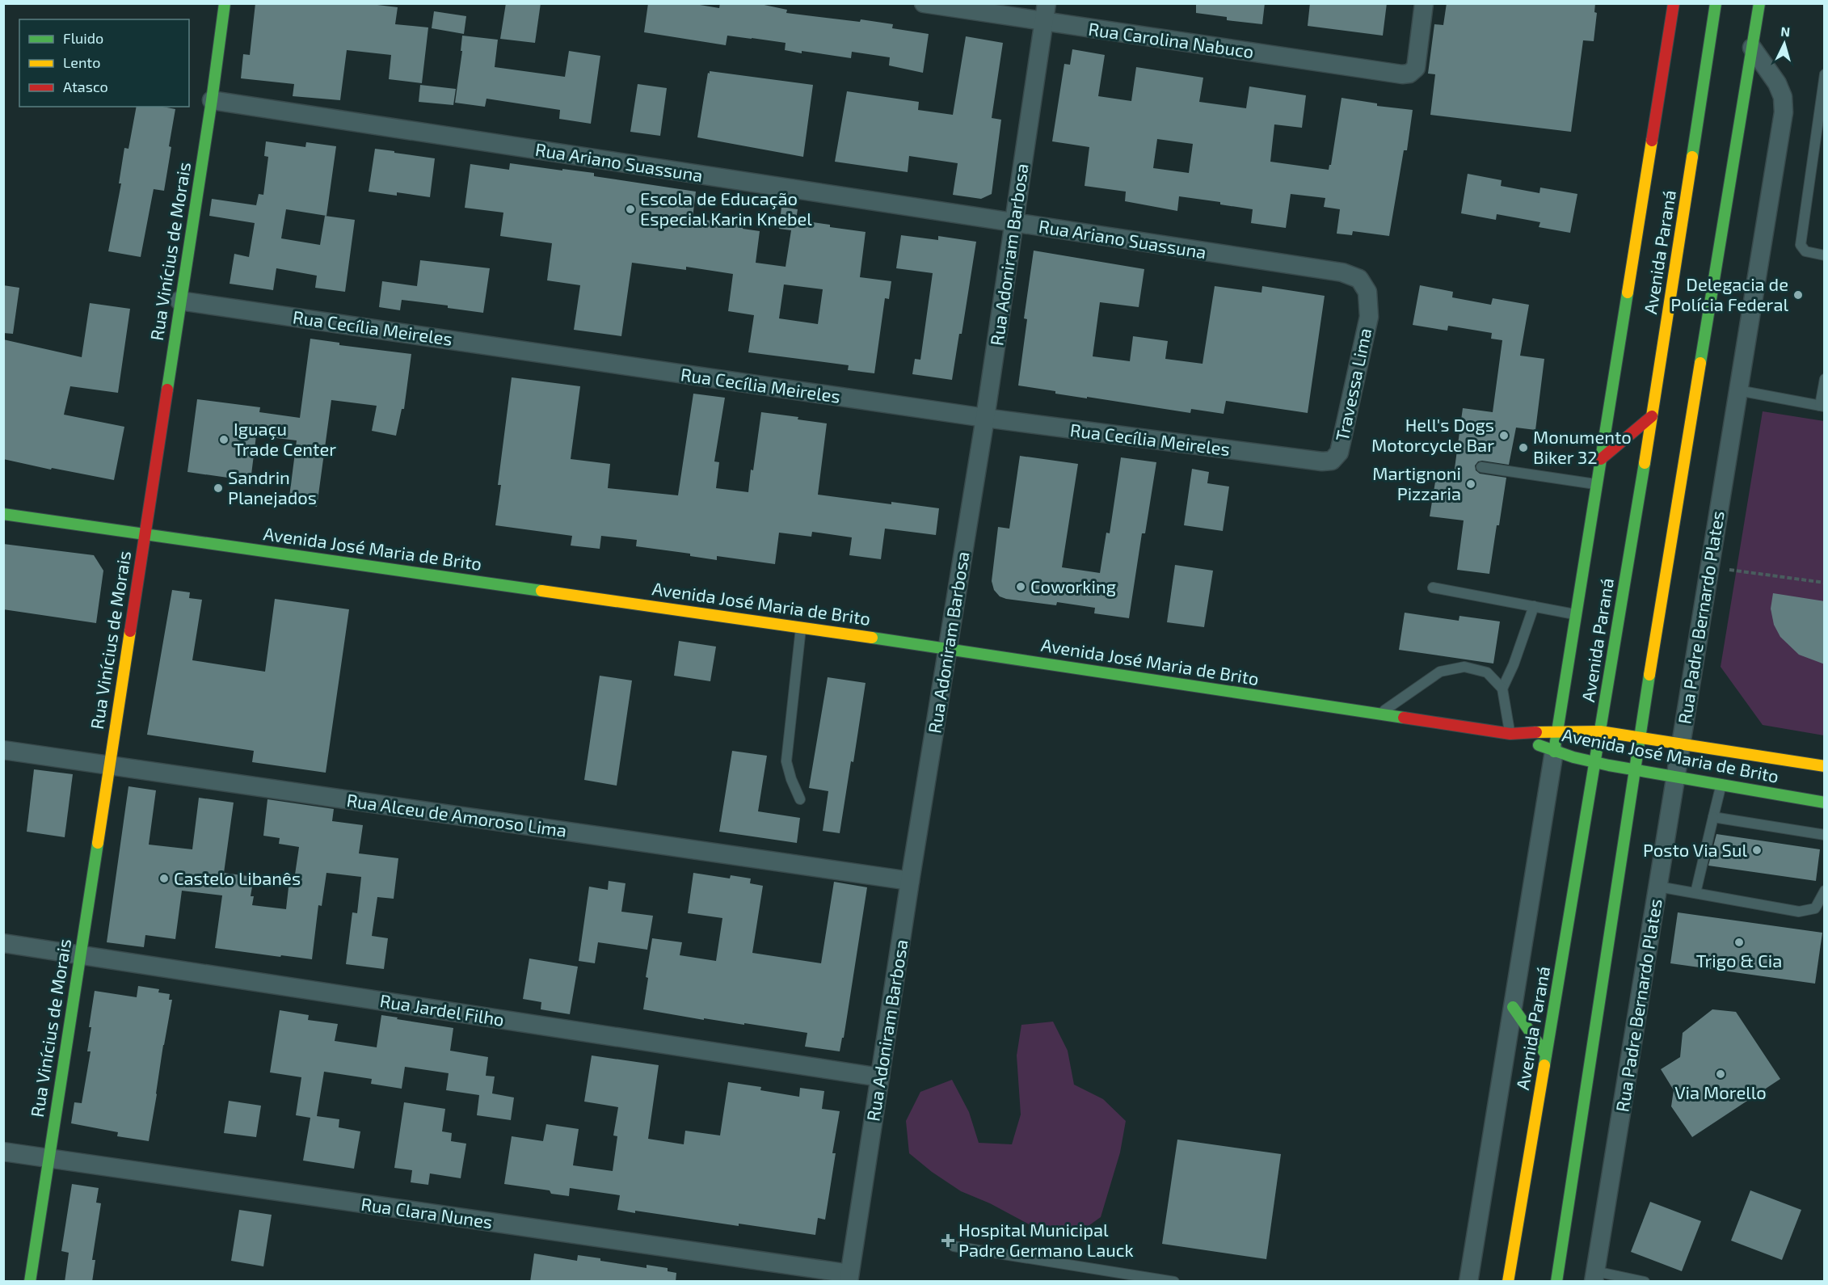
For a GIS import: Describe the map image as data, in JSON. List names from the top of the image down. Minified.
{"streets":{"main road":["Rua Vinícius de Morais","Avenida Paraná","Avenida José Maria de Brito"],"street":["Rua Carolina Nabuco","Rua Ariano Suassuna","Rua Adoniram Barbosa","Rua Cecília Meireles","Travessa Lima","Rua Padre Bernardo Plates","Rua Alceu de Amoroso Lima","Rua Jardel Filho","Rua Clara Nunes"]},"crossings":[["Rua Carolina Nabuco","Rua Adoniram Barbosa"],["Rua Ariano Suassuna","Rua Vinícius de Morais"],["Rua Ariano Suassuna","Rua Adoniram Barbosa"],["Rua Ariano Suassuna","Travessa Lima"],["Rua Vinícius de Morais","Rua Cecília Meireles"],["Rua Vinícius de Morais","Avenida José Maria de Brito"],["Rua Vinícius de Morais","Rua Alceu de Amoroso Lima"],["Rua Vinícius de Morais","Rua Jardel Filho"],["Rua Vinícius de Morais","Rua Clara Nunes"],["Avenida Paraná","Avenida José Maria de Brito"],["Rua Adoniram Barbosa","Rua Cecília Meireles"],["Rua Adoniram Barbosa","Avenida José Maria de Brito"],["Rua Adoniram Barbosa","Rua Alceu de Amoroso Lima"],["Rua Adoniram Barbosa","Rua Jardel Filho"],["Rua Adoniram Barbosa","Rua Clara Nunes"],["Rua Cecília Meireles","Travessa Lima"],["Avenida José Maria de Brito","Rua Padre Bernardo Plates"]],"places":{"other":["Escola de Educação Especial Karin Knebel","Delegacia de Polícia Federal","Hell's Dogs Motorcycle Bar","Iguaçu Trade Center","Monumento Biker 32","Martignoni Pizzaria","Sandrin Planejados","Coworking","Posto Via Sul","Castelo Libanês","Trigo & Cia","Via Morello"],"health":["Hospital Municipal Padre Germano Lauck"]},"legend":["Fluido","Lento","Atasco"],"north":"top"}
